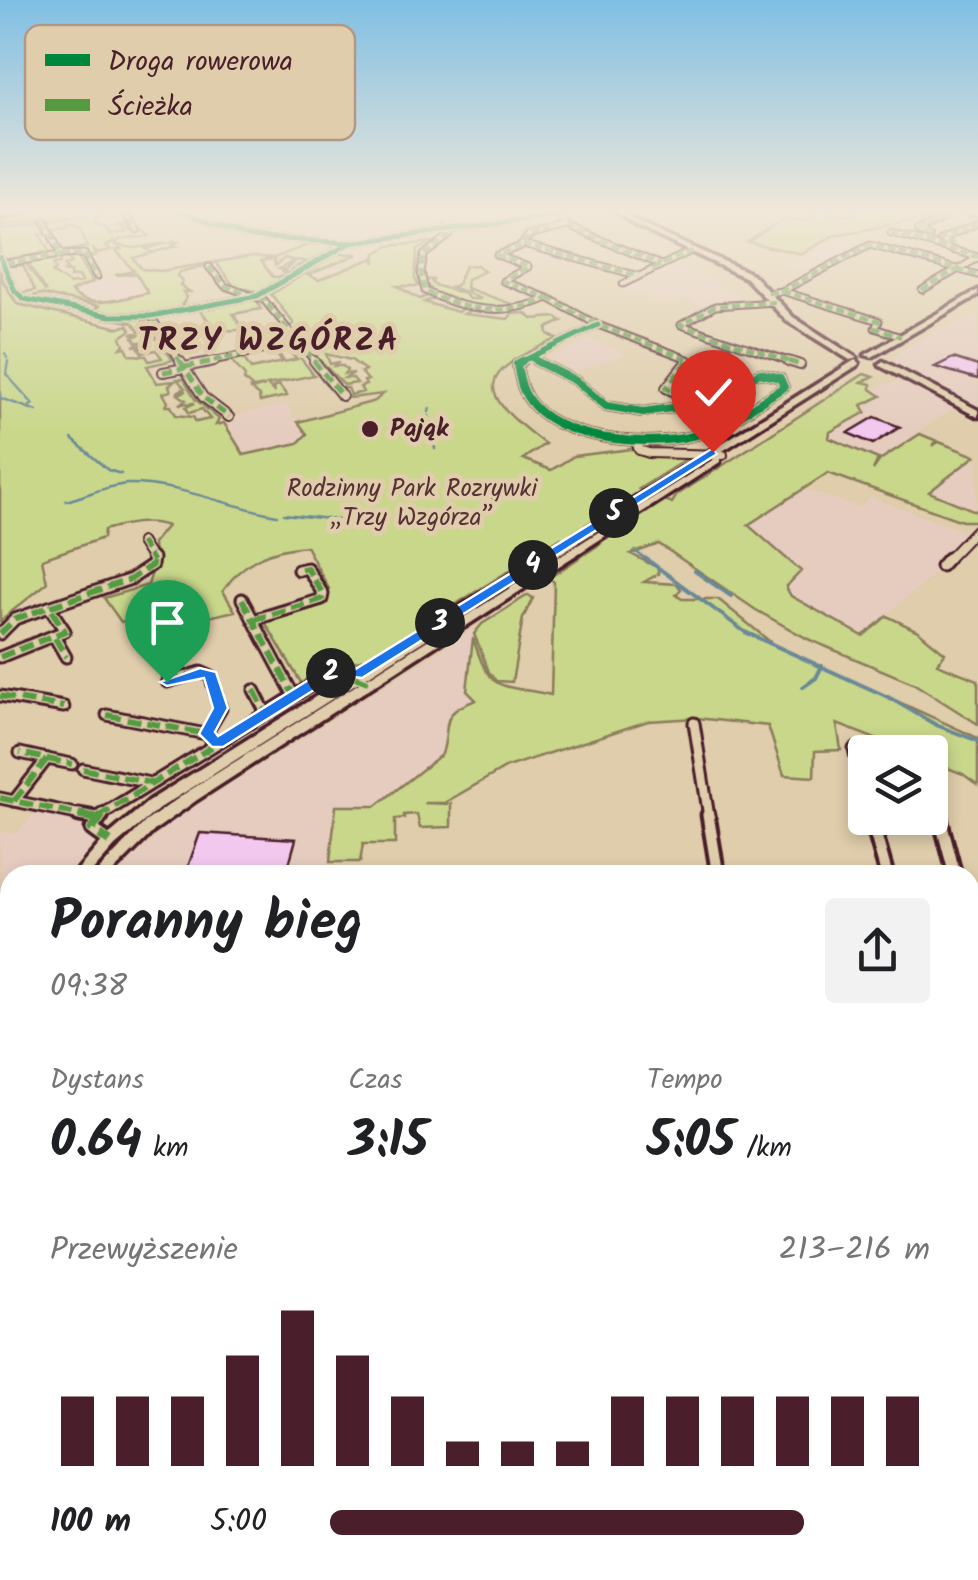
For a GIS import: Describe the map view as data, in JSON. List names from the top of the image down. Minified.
{"districts":["TRZY WZGÓRZA"],"parks":["Rodzinny Park Rozrywki „Trzy Wzgórza”"],"places":["Pająk"],"legend":["Droga rowerowa","Ścieżka"],"page":{"pins":["5","4","3","2"],"heading":["Poranny bieg","09:38"],"stats":[["Dystans","0.64 km"],["Czas","3:15"],["Tempo","5:05 /km"]],"chart":["Przewyższenie","213–216 m"],"list":[{"name":"100 m","note":"5:00"}]}}
